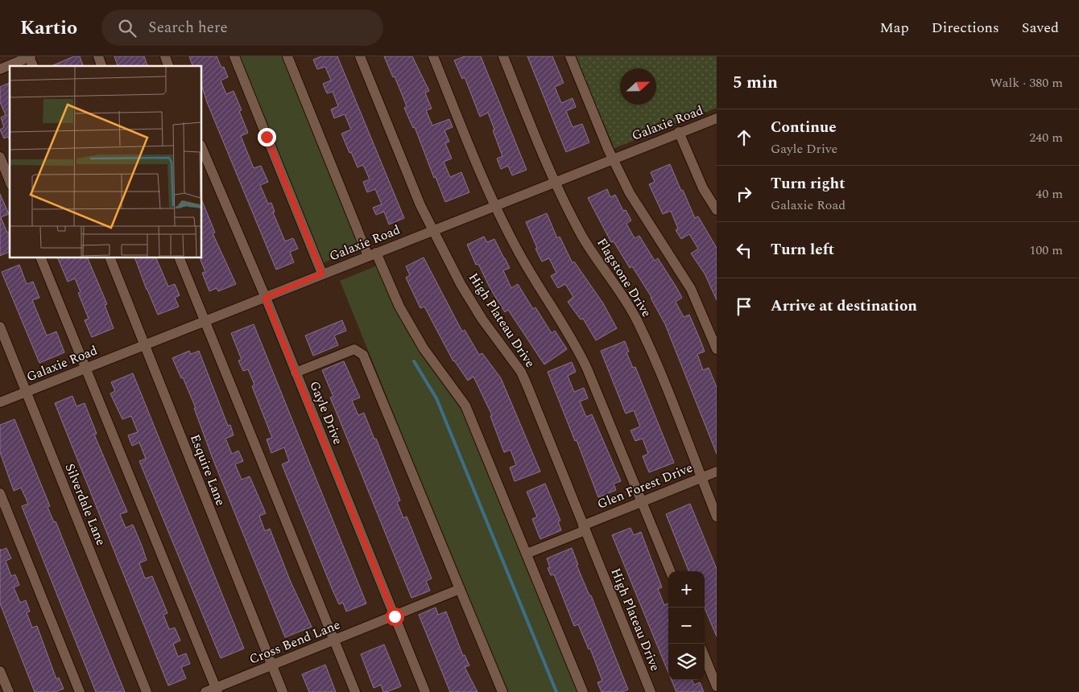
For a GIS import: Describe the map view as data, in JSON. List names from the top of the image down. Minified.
{"streets":{"street":["Galaxie Road","Flagstone Drive","High Plateau Drive","Gayle Drive","Esquire Lane","Glen Forest Drive","Silverdale Lane","Cross Bend Lane"]},"crossings":[["Galaxie Road","Flagstone Drive"],["Galaxie Road","High Plateau Drive"],["Galaxie Road","Gayle Drive"],["Galaxie Road","Esquire Lane"],["Galaxie Road","Silverdale Lane"],["Flagstone Drive","Glen Forest Drive"],["High Plateau Drive","Glen Forest Drive"],["Gayle Drive","Cross Bend Lane"],["Esquire Lane","Cross Bend Lane"]],"north":"right","page":{"header":"Kartio","search":"Search here","nav":["Map","Directions","Saved"],"heading":["5 min","Walk · 380 m"],"list":[["Continue","Gayle Drive","240 m"],["Turn right","Galaxie Road","40 m"],["Turn left","100 m"],"Arrive at destination"],"map_buttons":["+","−"]}}
